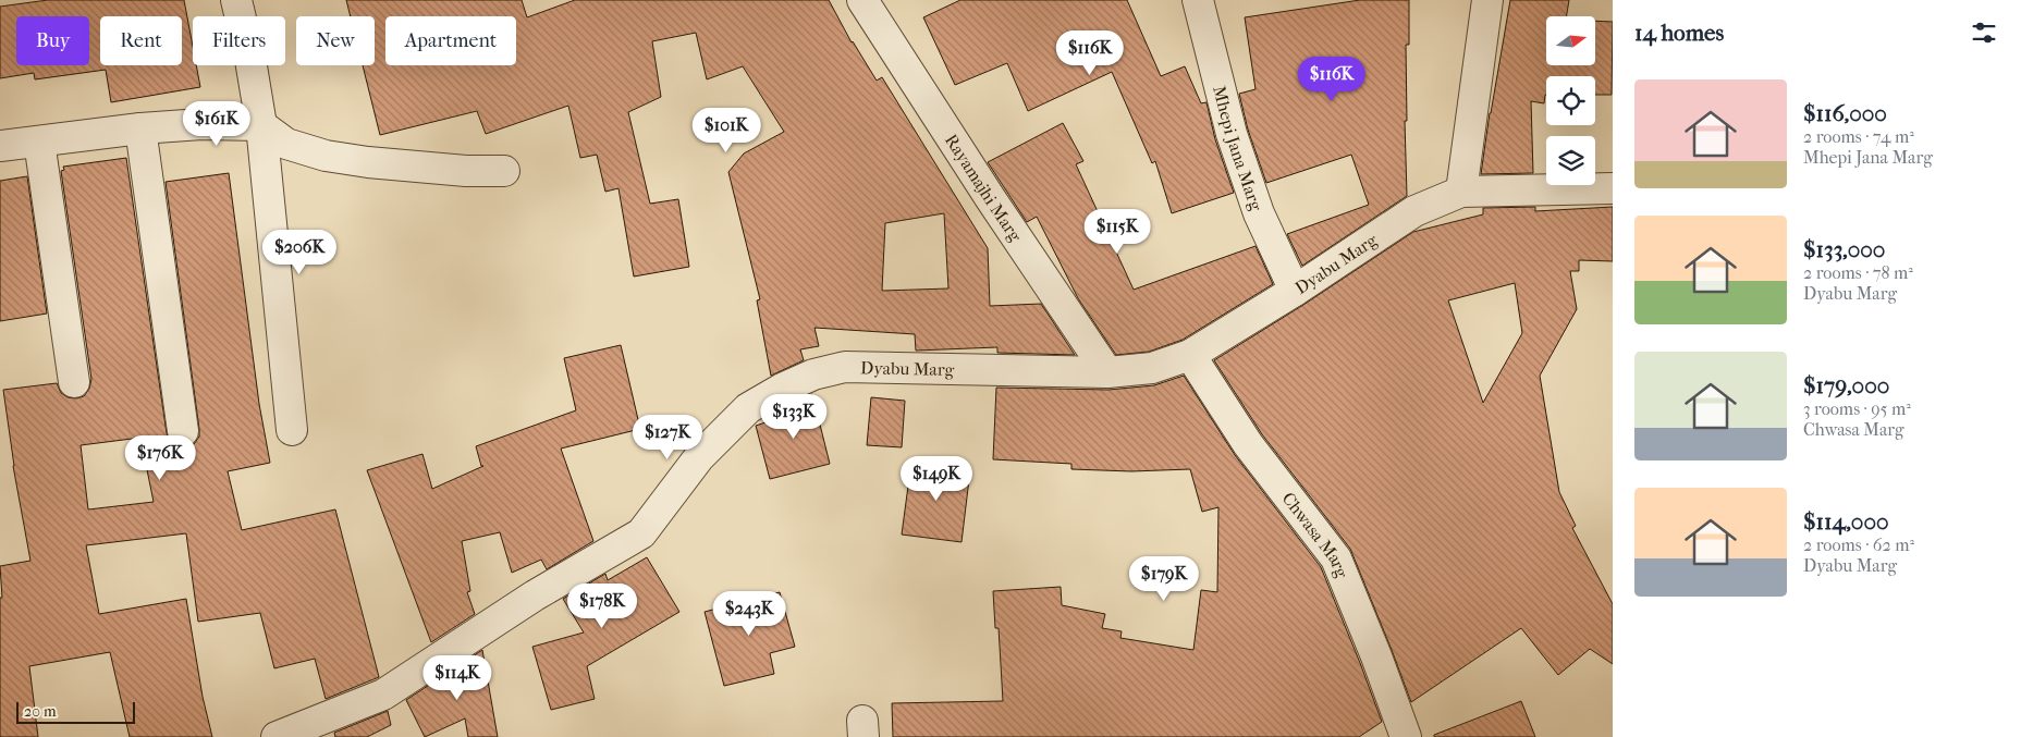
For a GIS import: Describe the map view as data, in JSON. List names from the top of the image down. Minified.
{"streets":{"street":["Mhepi Jana Marg","Rayamajhi Marg","Dyabu Marg","Chwasa Marg"]},"crossings":[["Mhepi Jana Marg","Dyabu Marg"],["Rayamajhi Marg","Dyabu Marg"],["Dyabu Marg","Chwasa Marg"]],"scale_bar":"20 m","north":"right","page":{"heading":"14 homes","chip":["Buy","Rent","Filters","New","Apartment"],"price":["$116K","$116K","$161K","$101K","$115K","$206K","$133K","$127K","$176K","$149K","$179K","$178K","$243K","$114K"],"list":[{"name":"$116,000","note":"2 rooms · 74 m² · Mhepi Jana Marg"},{"name":"$133,000","note":"2 rooms · 78 m² · Dyabu Marg"},{"name":"$179,000","note":"3 rooms · 95 m² · Chwasa Marg"},{"name":"$114,000","note":"2 rooms · 62 m² · Dyabu Marg"}],"scale":"20 m"}}
